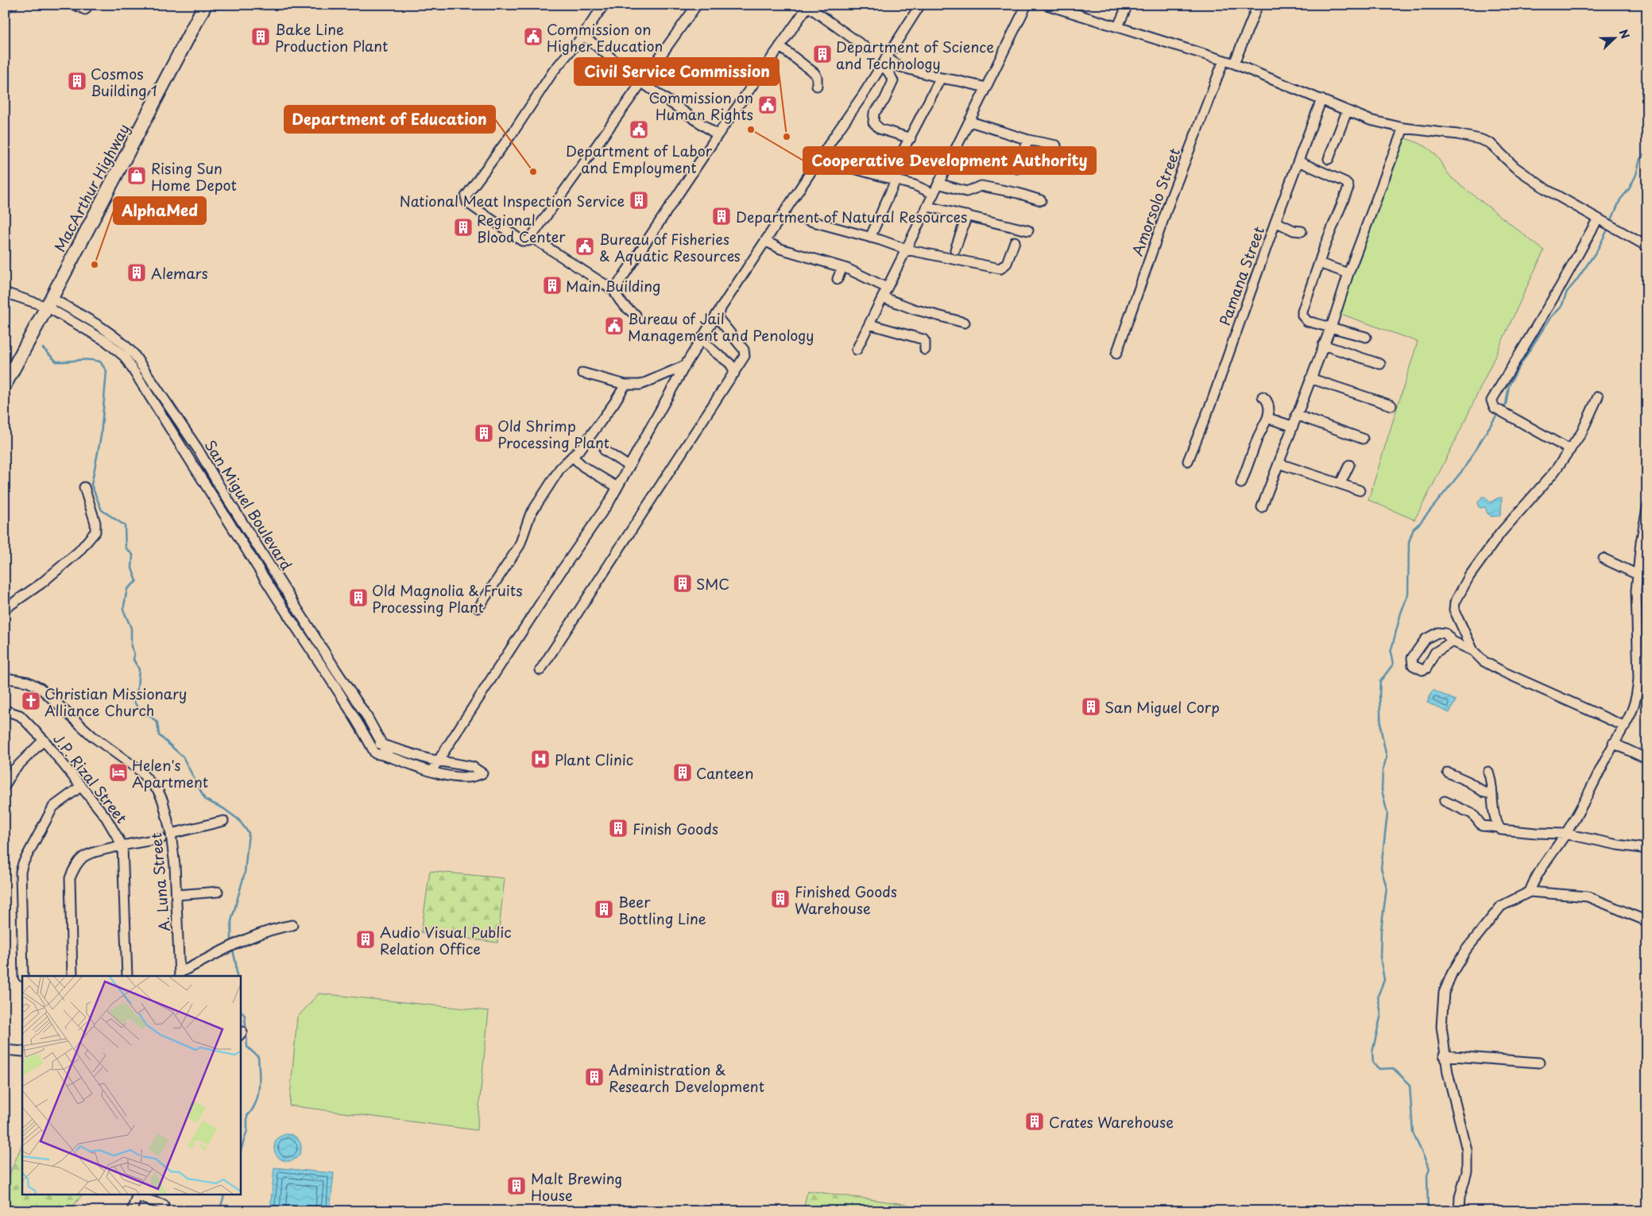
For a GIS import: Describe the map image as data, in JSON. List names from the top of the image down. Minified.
{"streets":{"highway":["MacArthur Highway"],"street":["Amorsolo Street","Pamana Street","San Miguel Boulevard","J.P. Rizal Street","A. Luna Street"]},"crossings":[["MacArthur Highway","San Miguel Boulevard"]],"places":{"building":["Bake Line Production Plant","Department of Science and Technology","Cosmos Building 1","National Meat Inspection Service","Department of Natural Resources","Regional Blood Center","Alemars","Main Building","Old Shrimp Processing Plant","SMC","Old Magnolia & Fruits Processing Plant","San Miguel Corp","Canteen","Finish Goods","Finished Goods Warehouse","Beer Bottling Line","Audio Visual Public Relation Office","Administration & Research Development","Crates Warehouse","Malt Brewing House"],"public building":["Commission on Higher Education","Commission on Human Rights","Department of Labor and Employment","Bureau of Fisheries & Aquatic Resources","Bureau of Jail Management and Penology"],"other":["Cooperative Development Authority","Civil Service Commission","Department of Education","AlphaMed"],"shop":["Rising Sun Home Depot"],"church":["Christian Missionary Alliance Church"],"hospital":["Plant Clinic"],"hotel":["Helen's Apartment"]},"north":"right"}
